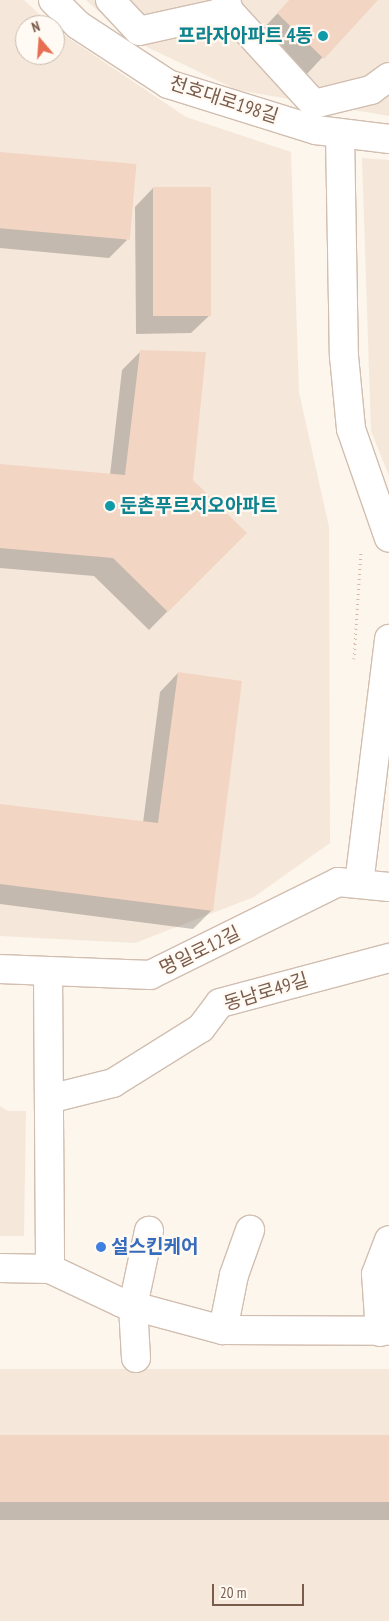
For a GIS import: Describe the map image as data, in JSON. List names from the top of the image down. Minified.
{"streets":{"street":["천호대로198길","명일로12길","동남로49길"]},"places":["프라자아파트 4동","둔촌푸르지오아파트","설스킨케어"],"scale_bar":"20 m","north":"top"}
